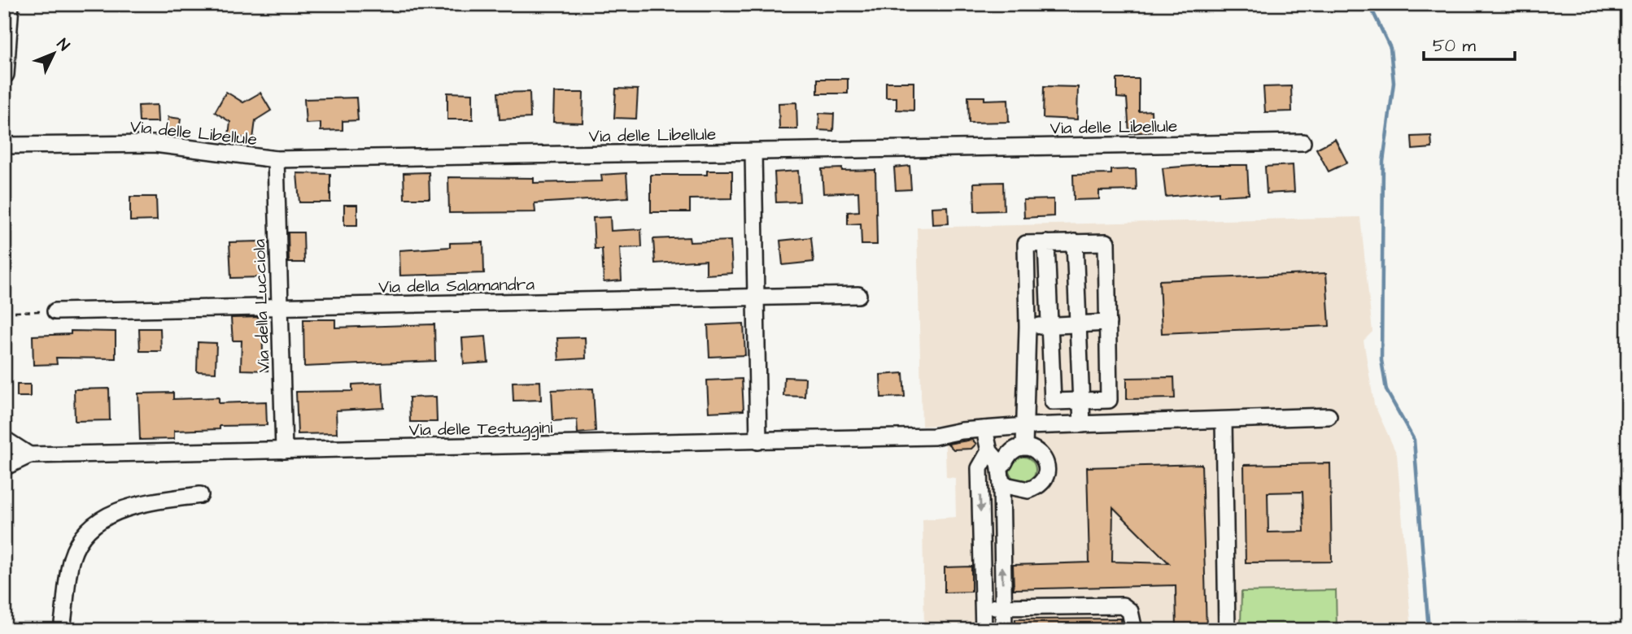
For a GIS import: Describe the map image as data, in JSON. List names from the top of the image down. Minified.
{"streets":{"street":["Via delle Libellule","Via della Salamandra","Via della Lucciola","Via delle Testuggini"]},"crossings":[["Via delle Libellule","Via della Lucciola"],["Via della Salamandra","Via della Lucciola"],["Via della Lucciola","Via delle Testuggini"]],"scale_bar":"50 m","north":"top right"}
